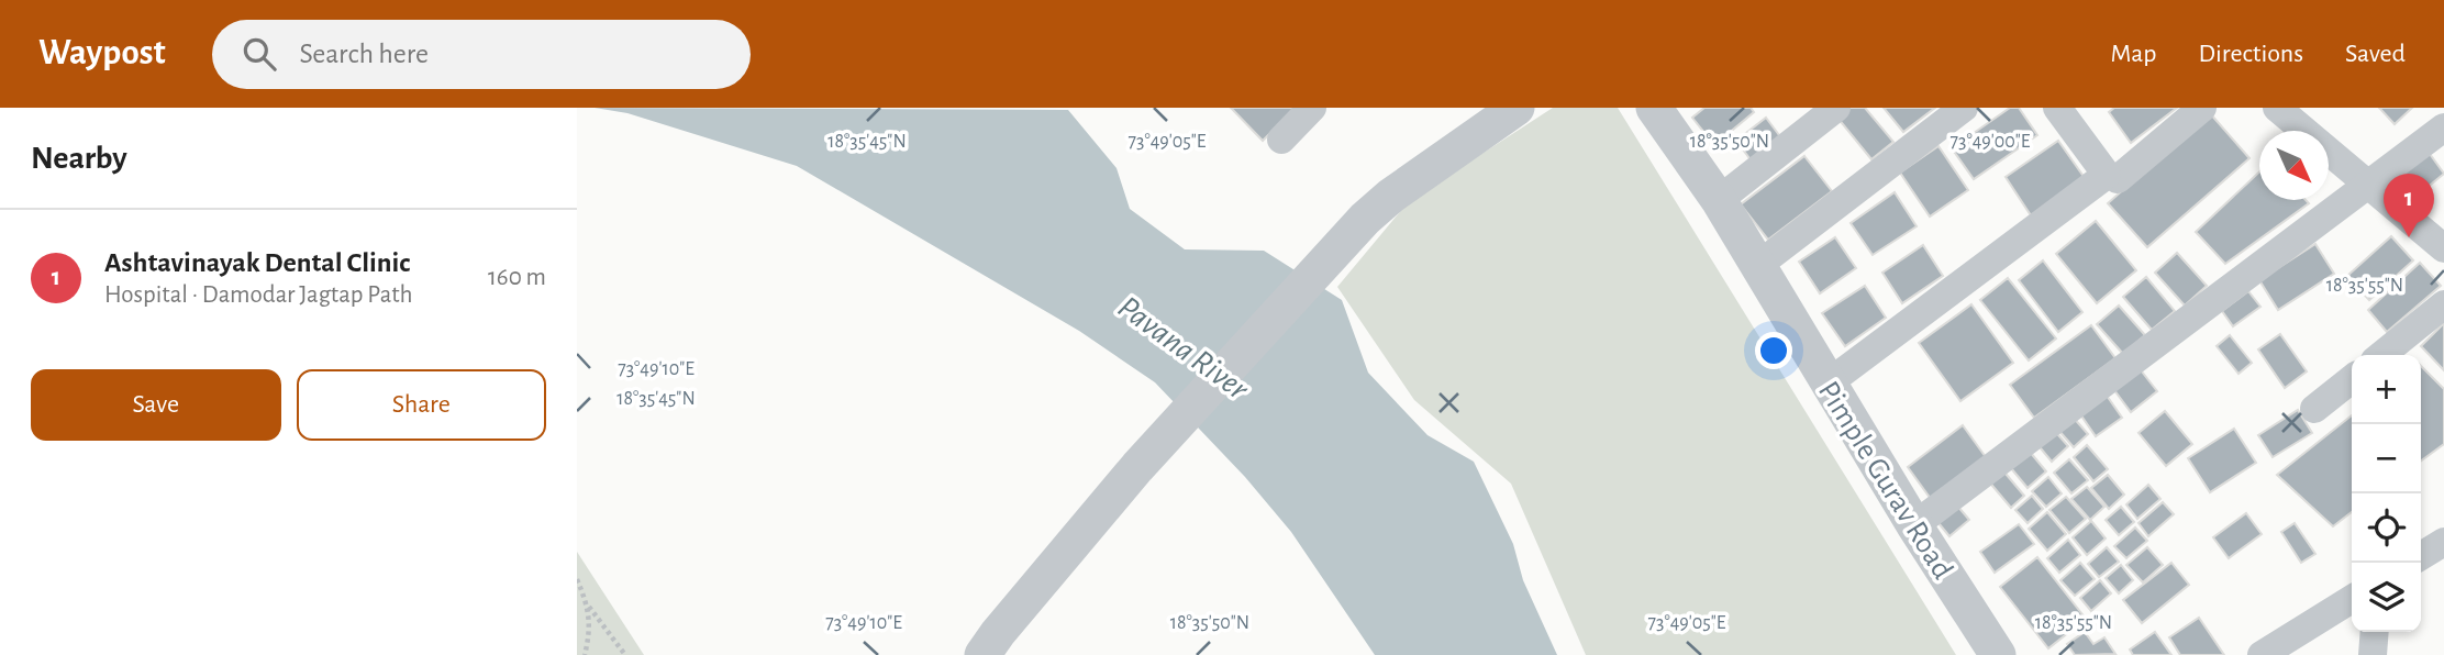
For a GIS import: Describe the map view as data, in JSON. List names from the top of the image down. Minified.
{"streets":{"street":["Pimple Gurav Road"]},"water":["Pavana River"],"north":"bottom right","page":{"header":"Waypost","search":"Search here","nav":["Map","Directions","Saved"],"heading":"Nearby","pins":"1","list":[{"mark":"1","name":"Ashtavinayak Dental Clinic","note":"Hospital · Damodar Jagtap Path","value":"160 m"}],"buttons":["Save","Share"],"map_buttons":["+","−"]},"coordinates":["18°35'45\"N","73°49'05\"E","18°35'50\"N","73°49'00\"E","18°35'55\"N","73°49'10\"E"]}
